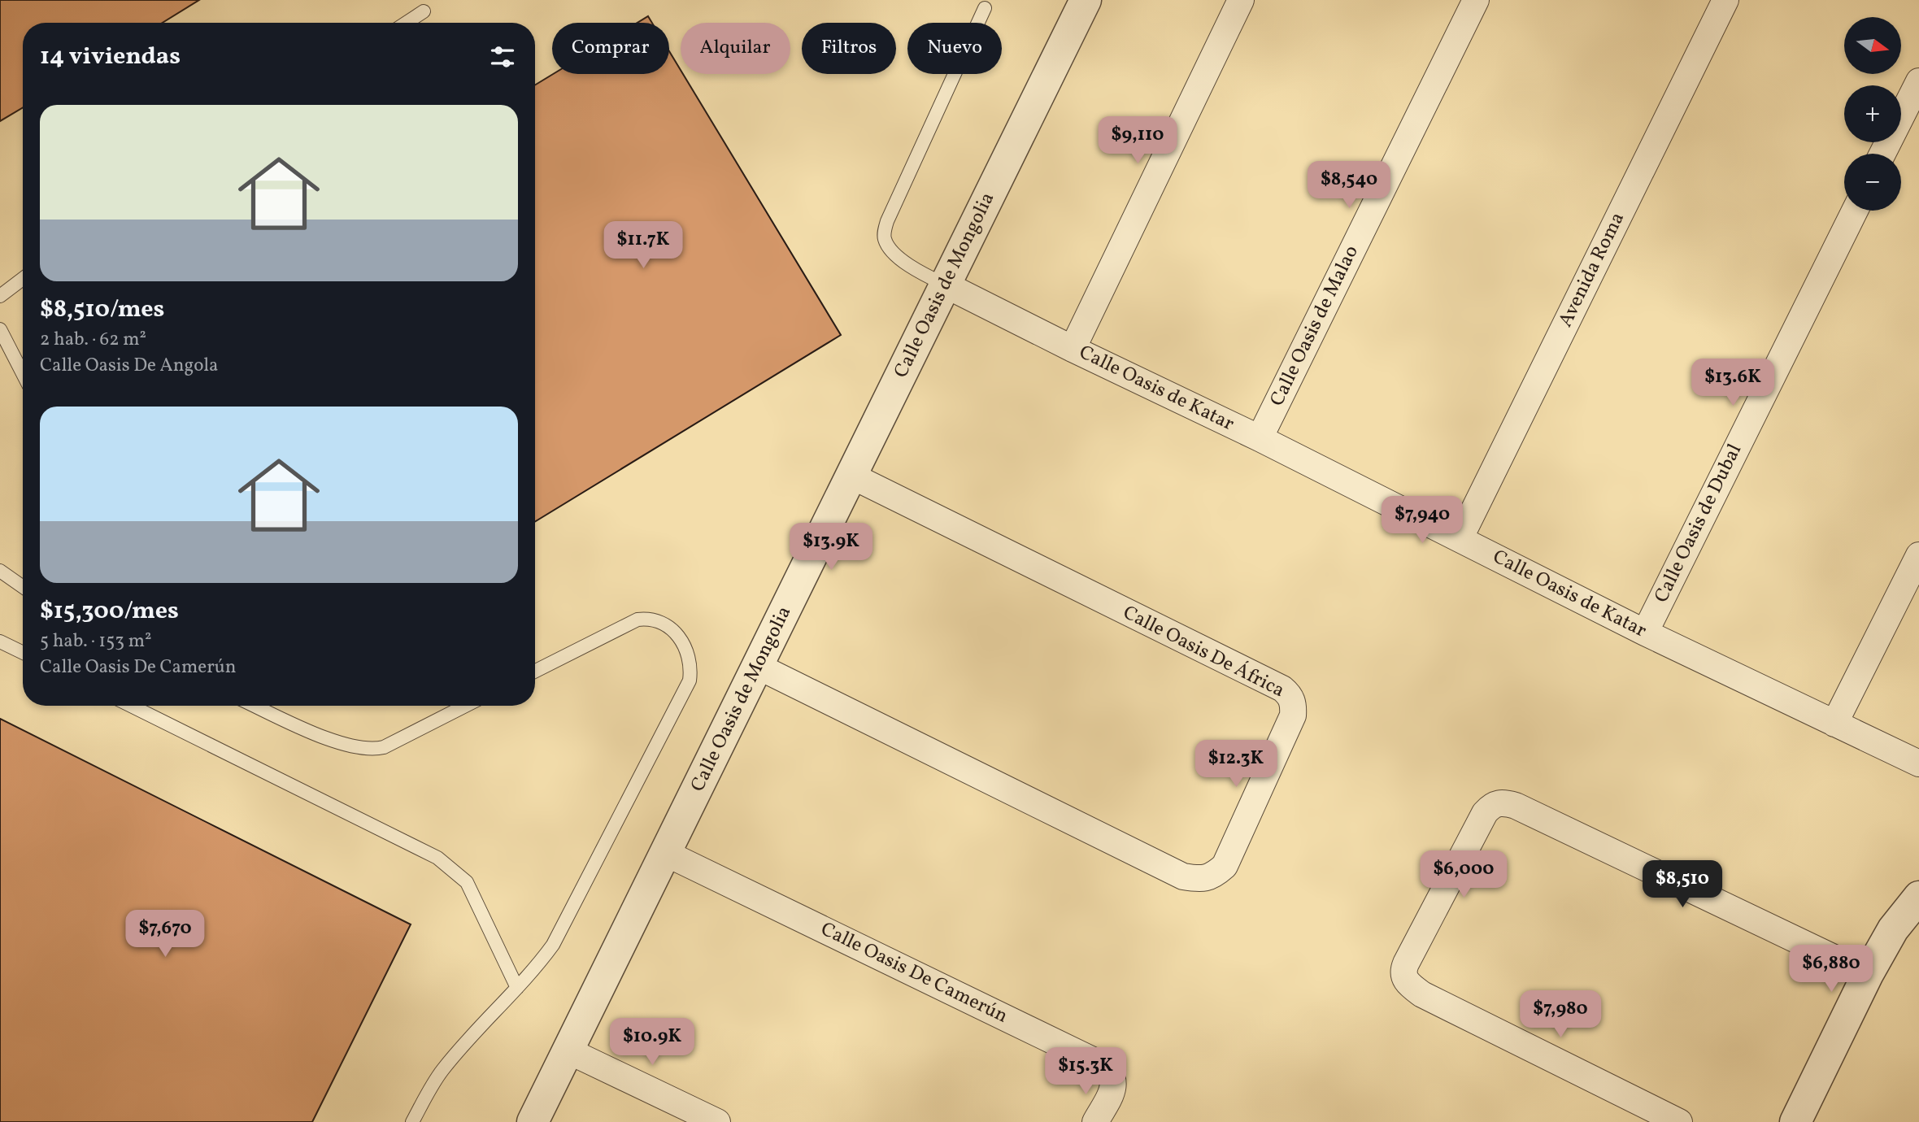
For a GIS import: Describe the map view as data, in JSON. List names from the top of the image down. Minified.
{"streets":{"street":["Avenida Roma","Calle Oasis de Mongolia","Calle Oasis de Malao","Calle Oasis de Katar","Calle Oasis de Dubal","Calle Oasis De África","Calle Oasis De Camerún"]},"crossings":[["Avenida Roma","Calle Oasis de Katar"],["Calle Oasis de Mongolia","Calle Oasis de Katar"],["Calle Oasis de Mongolia","Calle Oasis De África"],["Calle Oasis de Mongolia","Calle Oasis De Camerún"],["Calle Oasis de Malao","Calle Oasis de Katar"],["Calle Oasis de Katar","Calle Oasis de Dubal"]],"north":"right","page":{"map_buttons":["+","−"],"chip":["Comprar","Alquilar","Filtros","Nuevo"],"heading":"14 viviendas","list":[{"name":"$8,510/mes","note":"2 hab. · 62 m² · Calle Oasis De Angola"},{"name":"$15,300/mes","note":"5 hab. · 153 m² · Calle Oasis De Camerún"}],"price":["$9,110","$8,540","$11.7K","$13.6K","$7,940","$13.9K","$12.3K","$6,000","$8,510","$7,670","$6,880","$7,980","$10.9K","$15.3K"]}}
